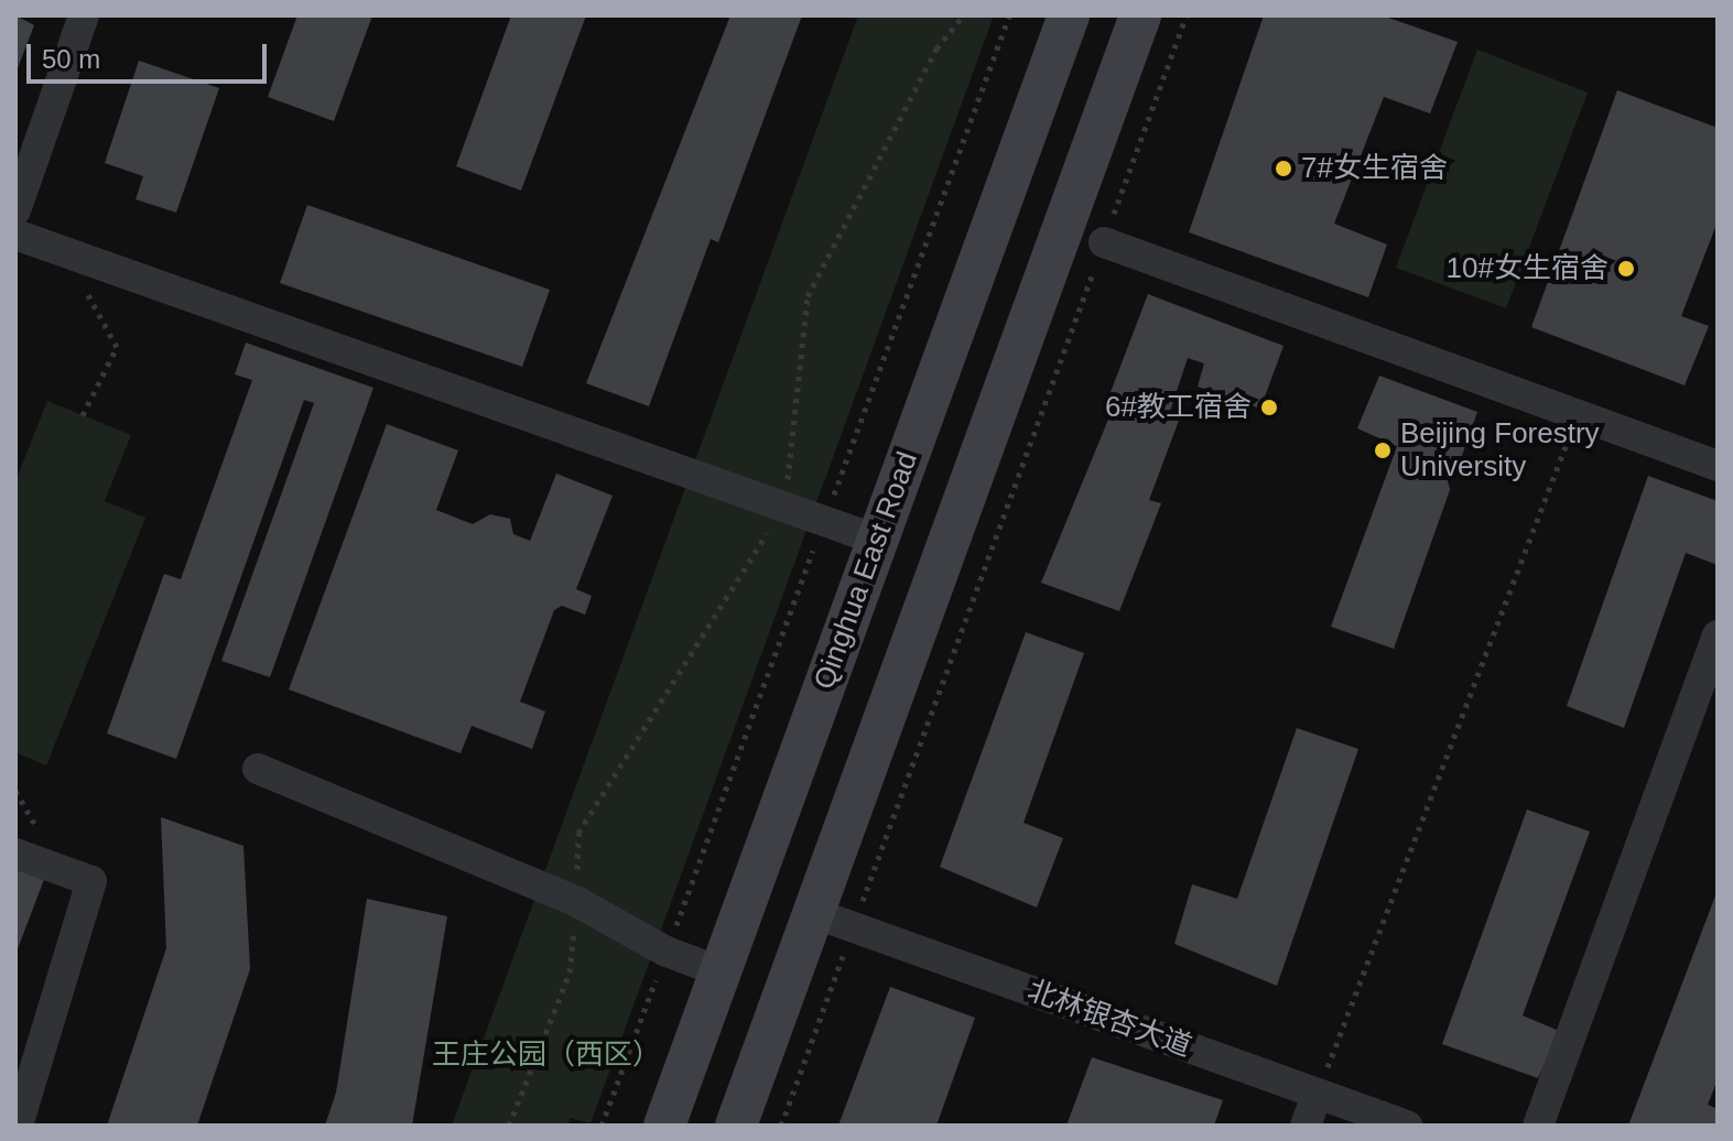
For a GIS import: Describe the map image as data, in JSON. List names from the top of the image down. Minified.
{"streets":{"main road":["Qinghua East Road"],"street":["北林银杏大道"]},"parks":["王庄公园（西区）"],"places":["7#女生宿舍","10#女生宿舍","6#教工宿舍","Beijing Forestry University"],"scale_bar":"50 m"}
